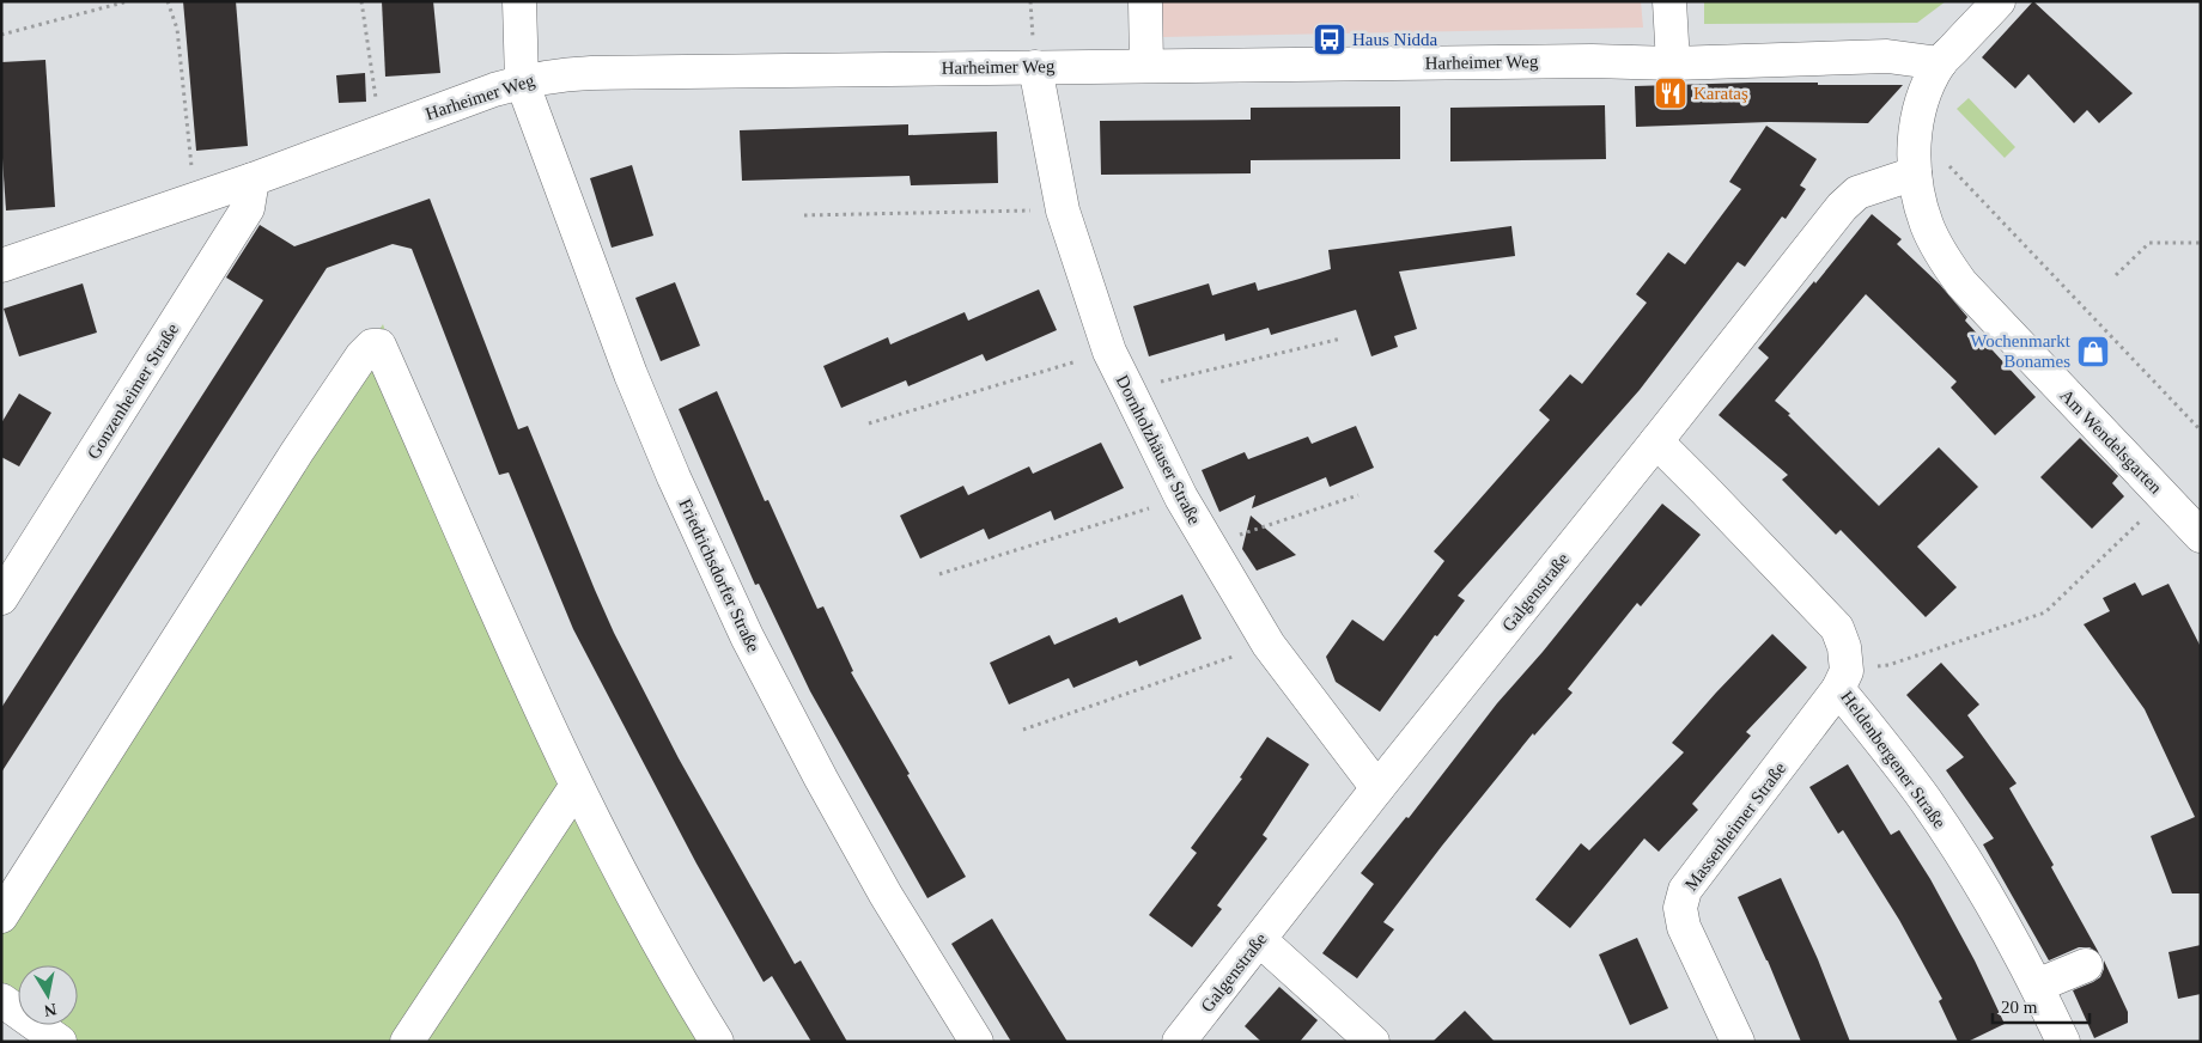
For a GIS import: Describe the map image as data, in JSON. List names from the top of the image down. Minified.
{"streets":{"street":["Harheimer Weg","Gonzenheimer Straße","Am Wendelsgarten","Dornholzhäuser Straße","Friedrichsdorfer Straße","Galgenstraße","Heldenbergener Straße","Massenheimer Straße"]},"crossings":[["Harheimer Weg","Gonzenheimer Straße"],["Harheimer Weg","Am Wendelsgarten"],["Harheimer Weg","Dornholzhäuser Straße"],["Harheimer Weg","Friedrichsdorfer Straße"],["Am Wendelsgarten","Galgenstraße"],["Dornholzhäuser Straße","Galgenstraße"],["Galgenstraße","Heldenbergener Straße"],["Heldenbergener Straße","Massenheimer Straße"]],"places":{"bus stop":["Haus Nidda"],"restaurant":["Karataş"],"shop":["Wochenmarkt Bonames"]},"scale_bar":"20 m","north":"bottom"}
